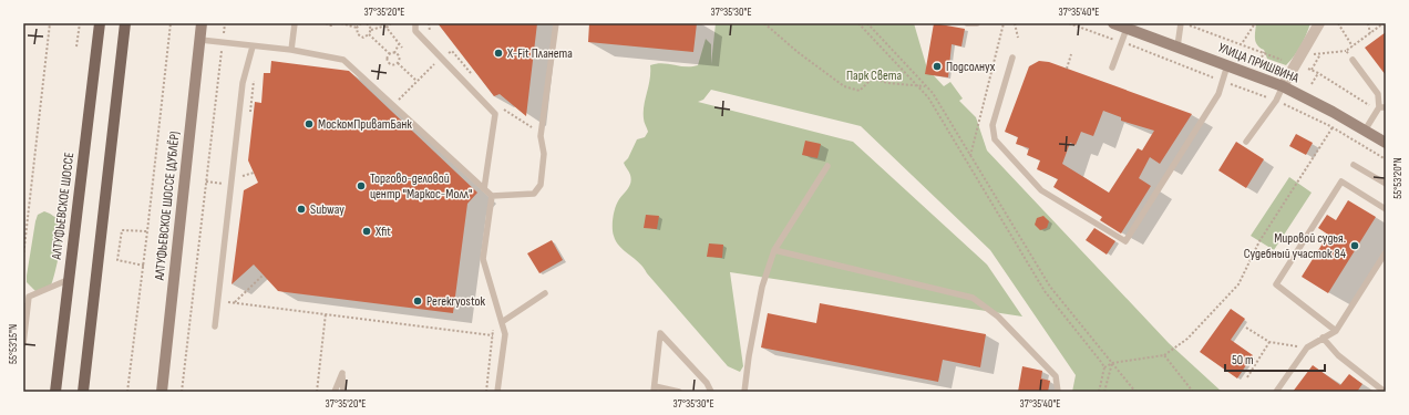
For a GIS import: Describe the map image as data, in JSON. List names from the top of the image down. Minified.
{"streets":{"main road":["УЛИЦА ПРИШВИНА","АЛТУФЬЕВСКОЕ ШОССЕ","АЛТУФЬЕВСКОЕ ШОССЕ (ДУБЛЁР)"]},"parks":["Парк Света"],"places":["X-Fit Планета","Подсолнух","МоскомПриватБанк","Торгово-деловой центр \"Маркос-Молл\"","Subway","Xfit","Мировой судья. Судебный участок 84","Perekryostok"],"scale_bar":"50 m","coordinates":["37°35'20\"E","37°35'30\"E","37°35'40\"E","55°53'20\"N","55°53'15\"N"]}
